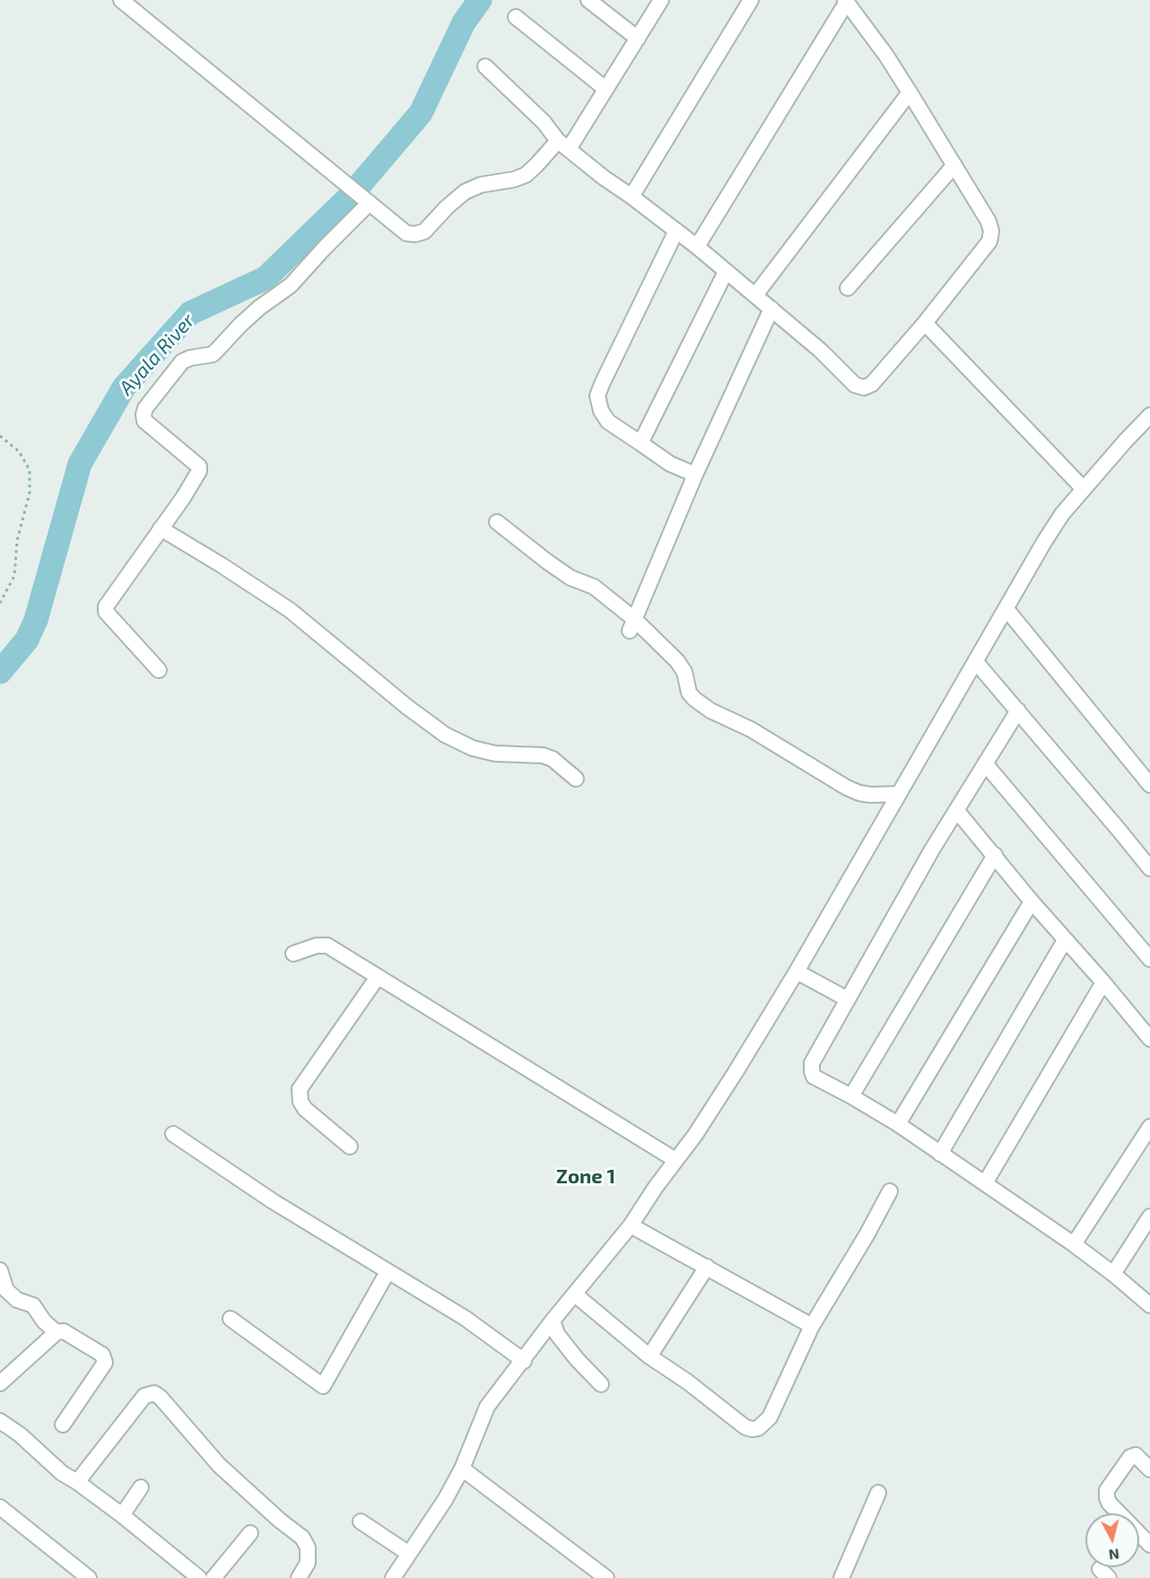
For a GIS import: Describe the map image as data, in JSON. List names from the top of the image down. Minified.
{"districts":["Zone 1"],"water":["Ayala River"],"north":"bottom"}
